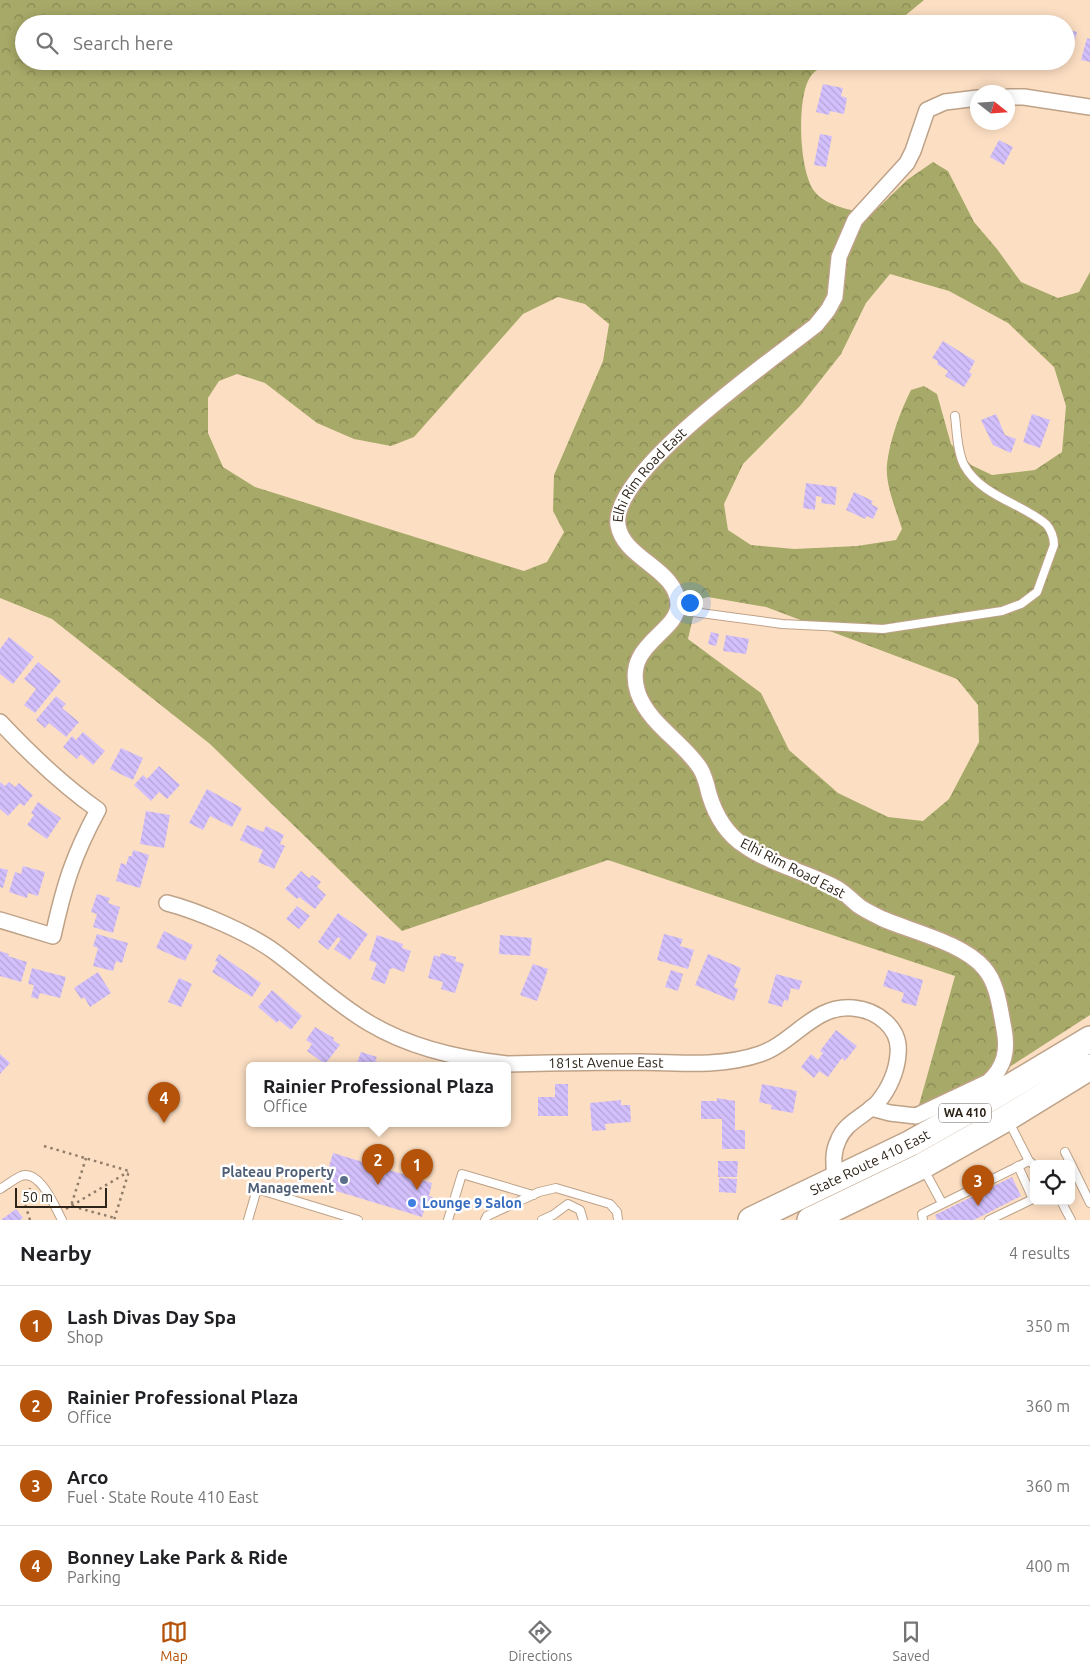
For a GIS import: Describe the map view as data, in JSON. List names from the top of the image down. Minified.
{"streets":{"highway":["WA 410","State Route 410 East"],"street":["Elhi Rim Road East","181st Avenue East"]},"crossings":[["Elhi Rim Road East","181st Avenue East"],["181st Avenue East","State Route 410 East"]],"places":["Plateau Property Management","Lounge 9 Salon"],"scale_bar":"50 m","north":"right","page":{"search":"Search here","popup":["Rainier Professional Plaza","Office"],"pins":["4","2","1","3"],"scale":"50 m","heading":["Nearby","4 results"],"list":[{"mark":"1","name":"Lash Divas Day Spa","note":"Shop","value":"350 m"},{"mark":"2","name":"Rainier Professional Plaza","note":"Office","value":"360 m"},{"mark":"3","name":"Arco","note":"Fuel · State Route 410 East","value":"360 m"},{"mark":"4","name":"Bonney Lake Park & Ride","note":"Parking","value":"400 m"}],"nav":["Map","Directions","Saved"]}}
